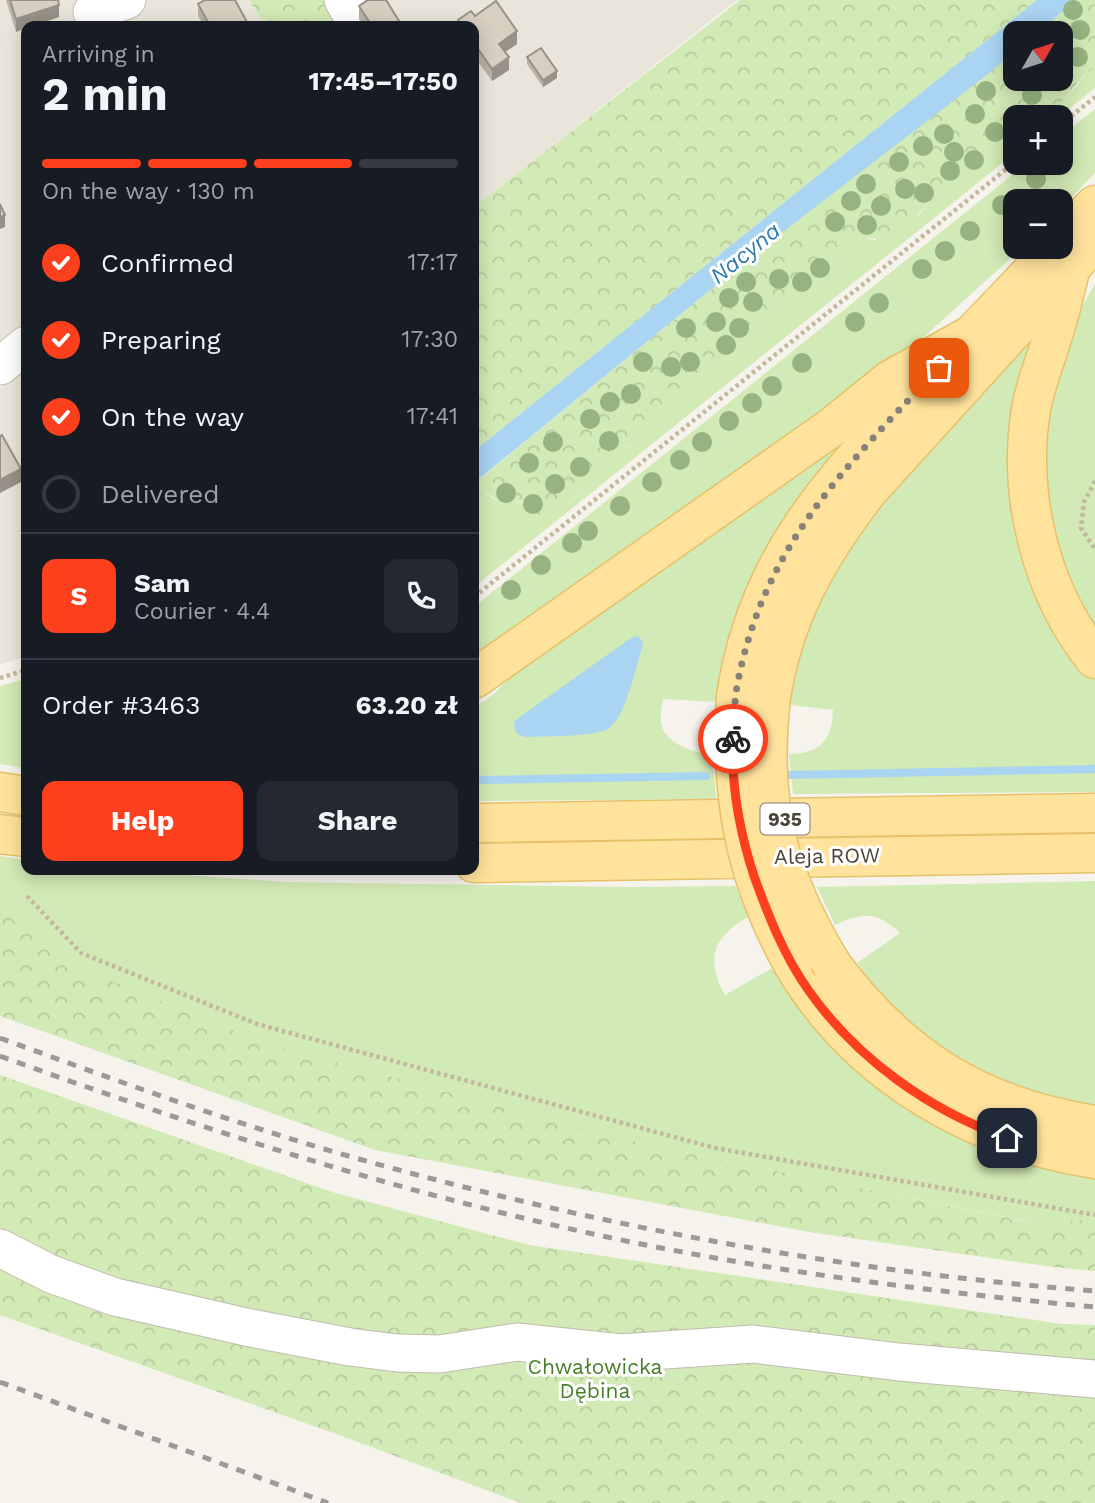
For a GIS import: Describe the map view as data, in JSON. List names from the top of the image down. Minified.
{"streets":{"main road":["935","Aleja ROW"]},"water":["Nacyna"],"parks":["Chwałowicka Dębina"],"north":"top right","page":{"map_buttons":["+","−"],"heading":["2 min","Arriving in","17:45–17:50"],"panel":["Sam","Courier · 4.4","Order #3463","63.20 zł"],"bar":"On the way · 130 m","list":[["Confirmed","17:17"],["Preparing","17:30"],["On the way","17:41"],"Delivered"],"round":"S","buttons":["Help","Share"]}}
